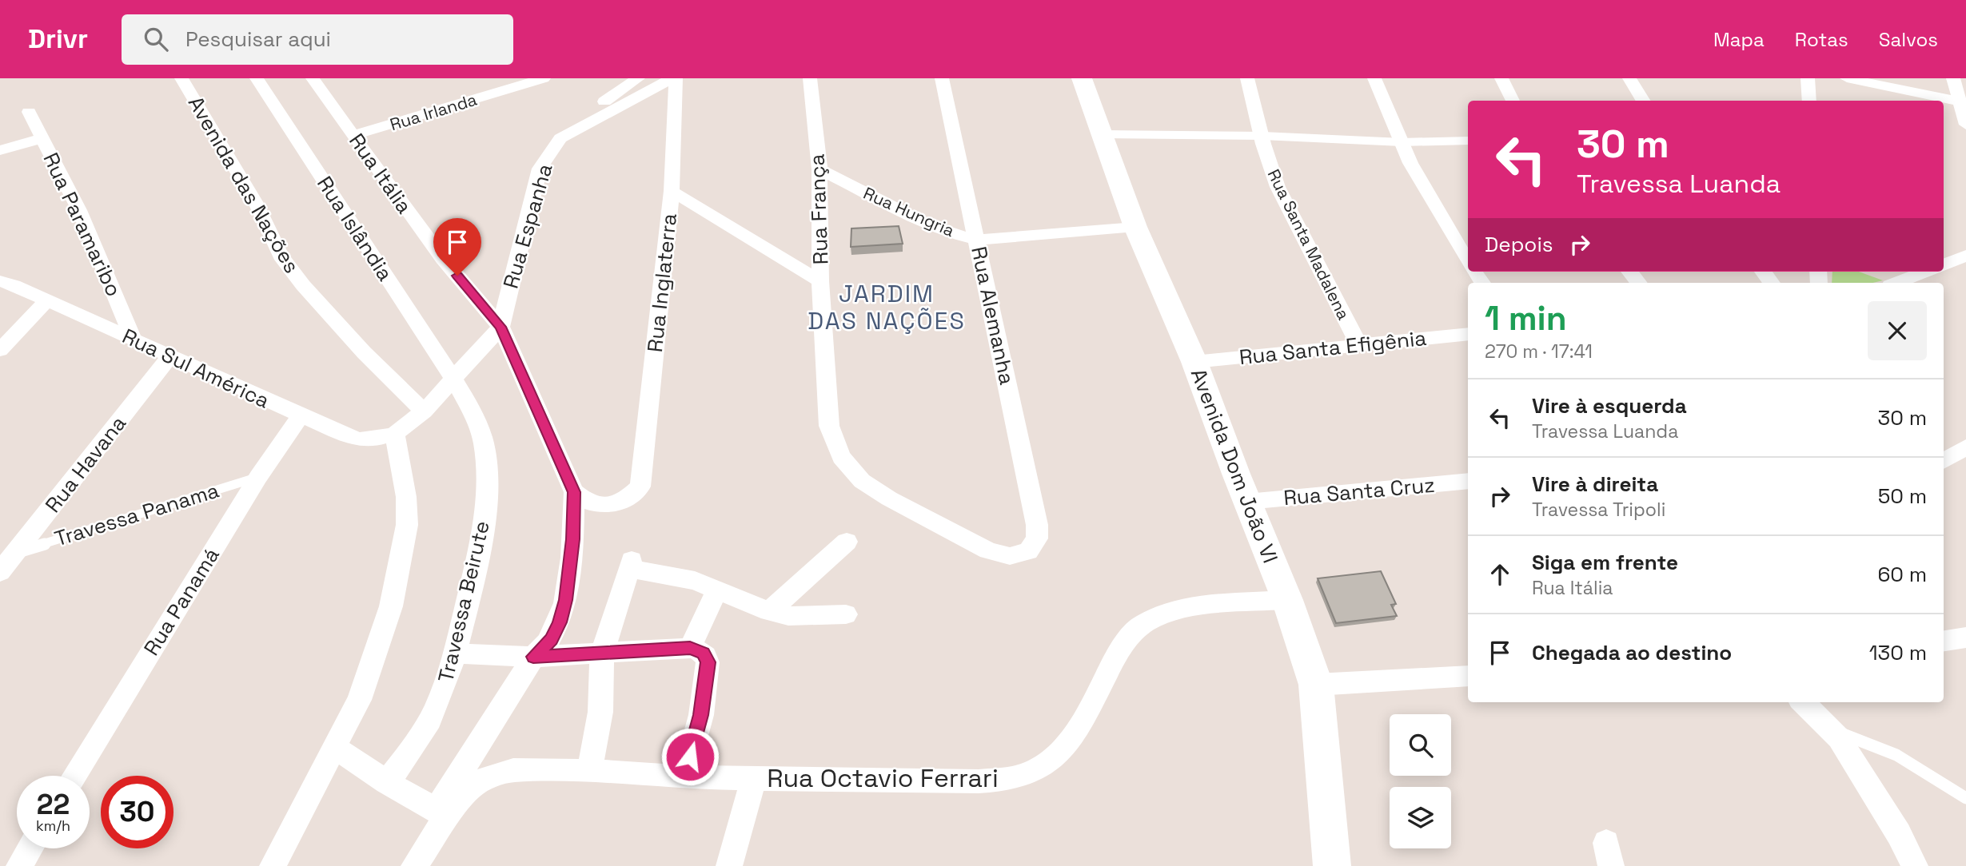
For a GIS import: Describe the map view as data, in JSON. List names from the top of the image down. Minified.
{"streets":{"street":["Rua Irlanda","Rua Itália","Avenida das Nações","Rua França","Rua Hungria","Rua Paramaribo","Rua Espanha","Rua Islândia","Rua Santa Madalena","Rua Inglaterra","Rua Alemanha","Rua Santa Efigênia","Rua Sul América","Rua Havana","Avenida Dom João VI","Rua Santa Cruz","Rua Panamá","Travessa Beirute","Rua Octavio Ferrari"],"lane":["Travessa Panama"]},"crossings":[["Rua Irlanda","Rua Itália"],["Rua Itália","Rua Espanha"],["Rua Itália","Rua Inglaterra"],["Avenida das Nações","Rua Espanha"],["Rua França","Rua Hungria"],["Rua França","Rua Alemanha"],["Rua Hungria","Rua Alemanha"],["Rua Hungria","Avenida Dom João VI"],["Rua Paramaribo","Rua Sul América"],["Rua Espanha","Rua Islândia"],["Rua Espanha","Rua Inglaterra"],["Rua Espanha","Rua Sul América"],["Rua Espanha","Travessa Beirute"],["Rua Islândia","Travessa Beirute"],["Rua Santa Madalena","Rua Santa Efigênia"],["Rua Santa Efigênia","Avenida Dom João VI"],["Rua Sul América","Rua Havana"],["Rua Sul América","Rua Panamá"],["Rua Havana","Travessa Panama"],["Avenida Dom João VI","Rua Santa Cruz"],["Avenida Dom João VI","Rua Octavio Ferrari"],["Travessa Panama","Rua Panamá"]],"districts":["JARDIM DAS NAÇÕES"],"page":{"header":"Drivr","search":"Pesquisar aqui","nav":["Mapa","Rotas","Salvos"],"turn":["30 m","Travessa Luanda"],"then":"Depois","heading":["1 min","270 m · 17:41"],"list":[{"name":"Vire à esquerda","note":"Travessa Luanda","value":"30 m"},{"name":"Vire à direita","note":"Travessa Tripoli","value":"50 m"},{"name":"Siga em frente","note":"Rua Itália","value":"60 m"},{"name":"Chegada ao destino","value":"130 m"}],"speed":"22 km/h","limit":"30"}}
